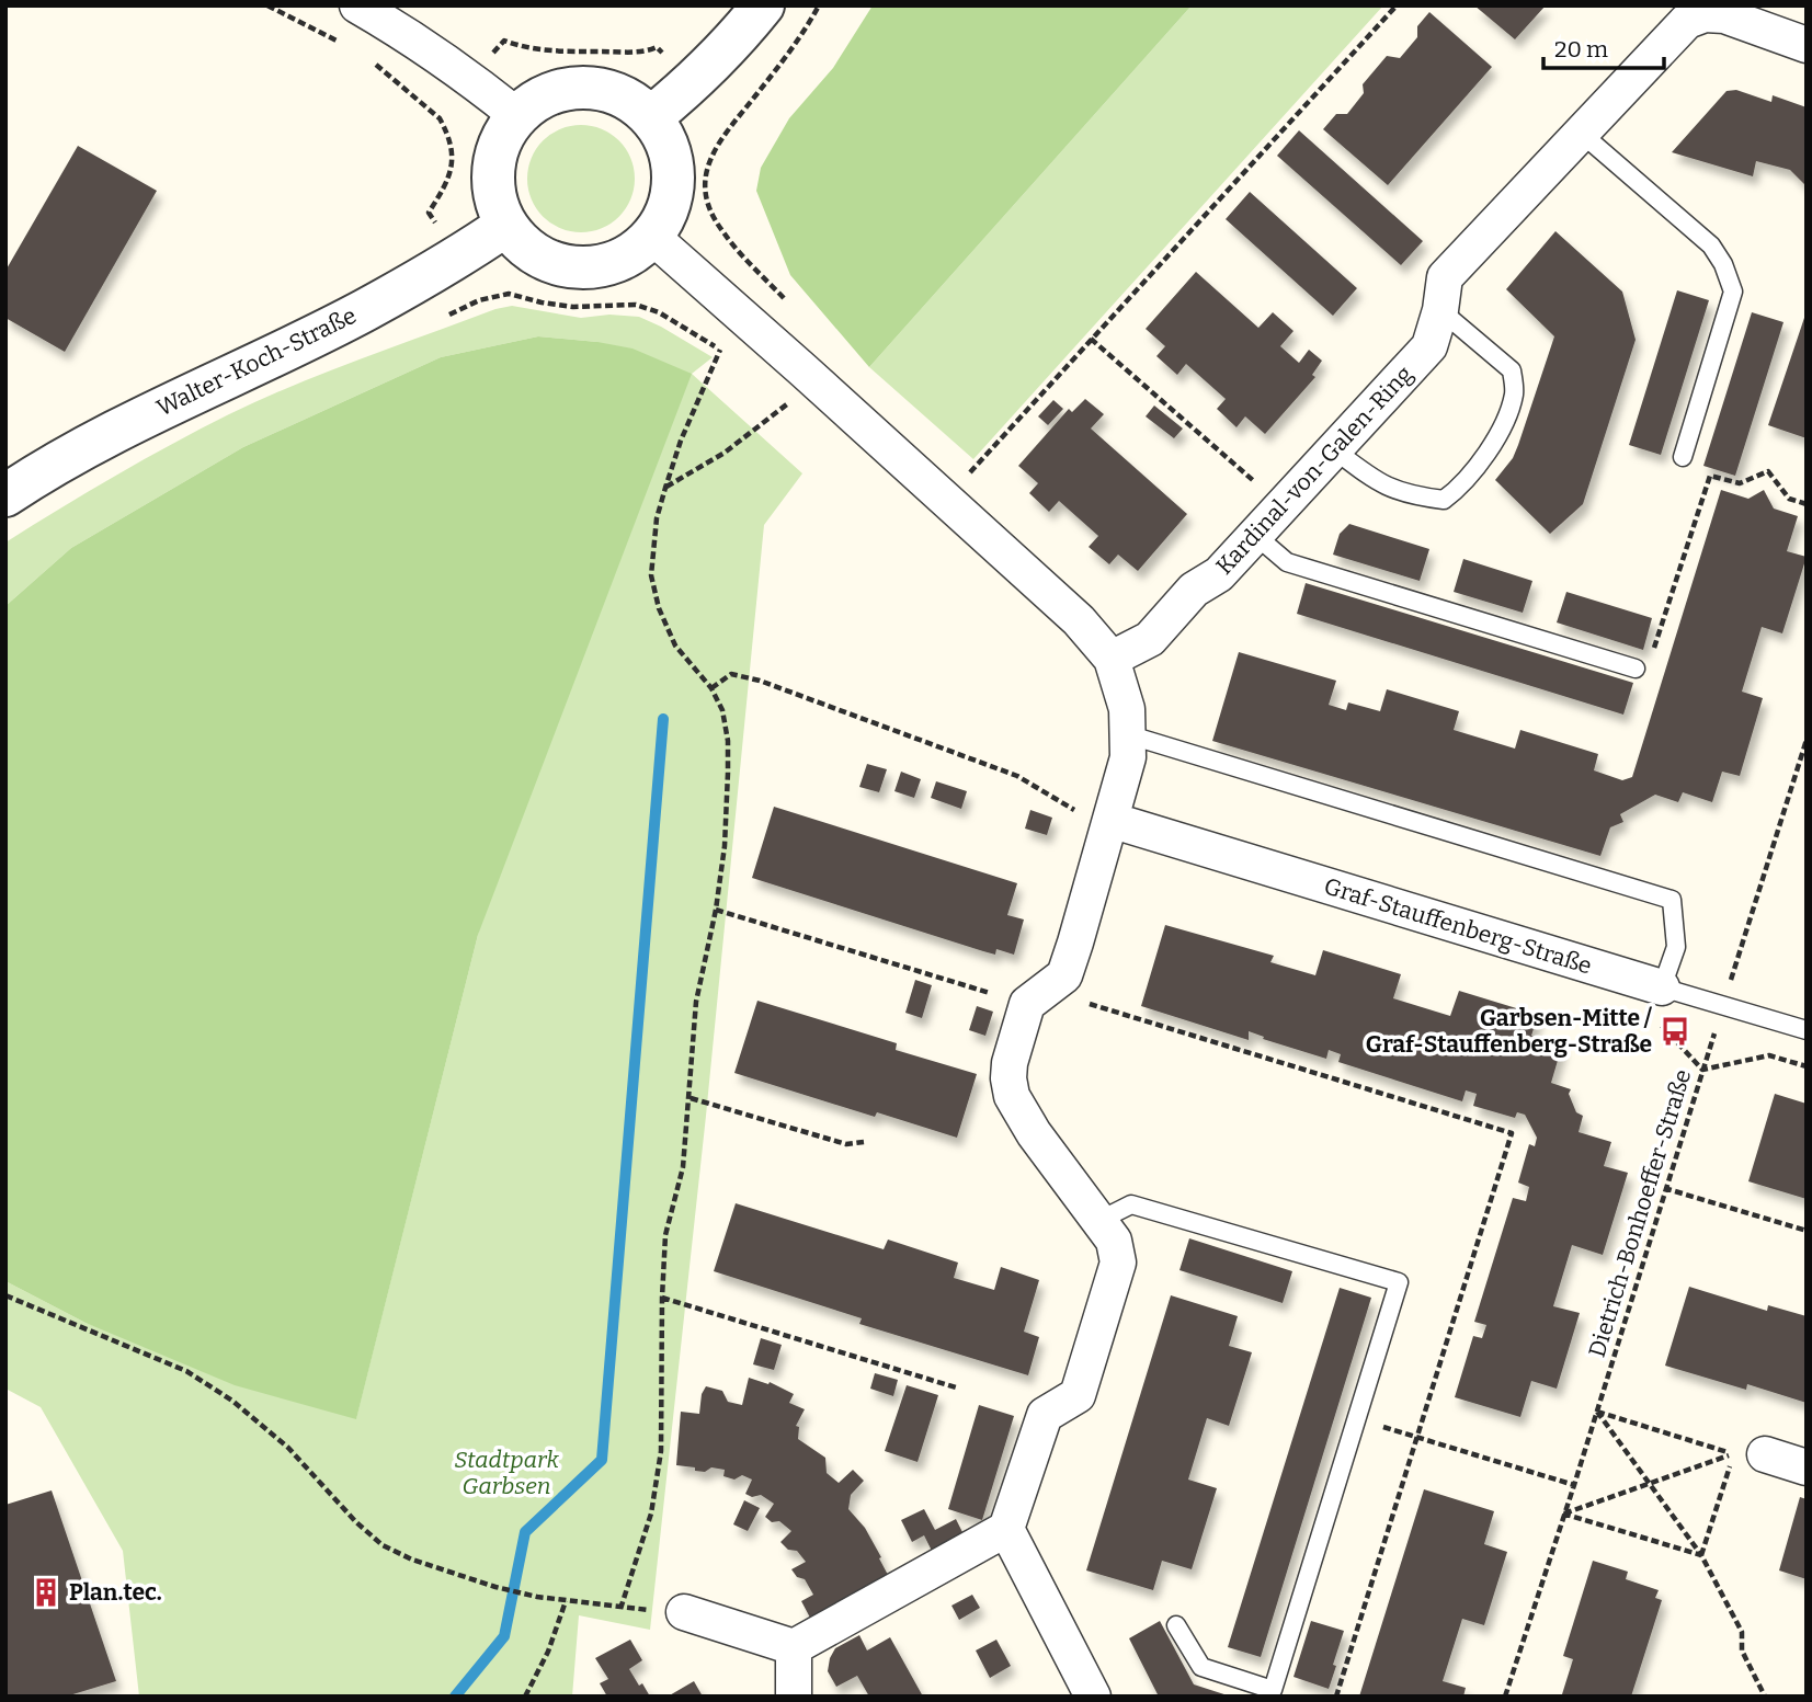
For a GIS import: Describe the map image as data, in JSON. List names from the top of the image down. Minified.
{"streets":{"street":["Walter-Koch-Straße","Kardinal-von-Galen-Ring","Graf-Stauffenberg-Straße"],"path":["Dietrich-Bonhoeffer-Straße"]},"crossings":[["Graf-Stauffenberg-Straße","Dietrich-Bonhoeffer-Straße"]],"parks":["Stadtpark Garbsen"],"places":{"bus stop":["Garbsen-Mitte / Graf-Stauffenberg-Straße"],"building":["Plan.tec."]},"scale_bar":"20 m"}
